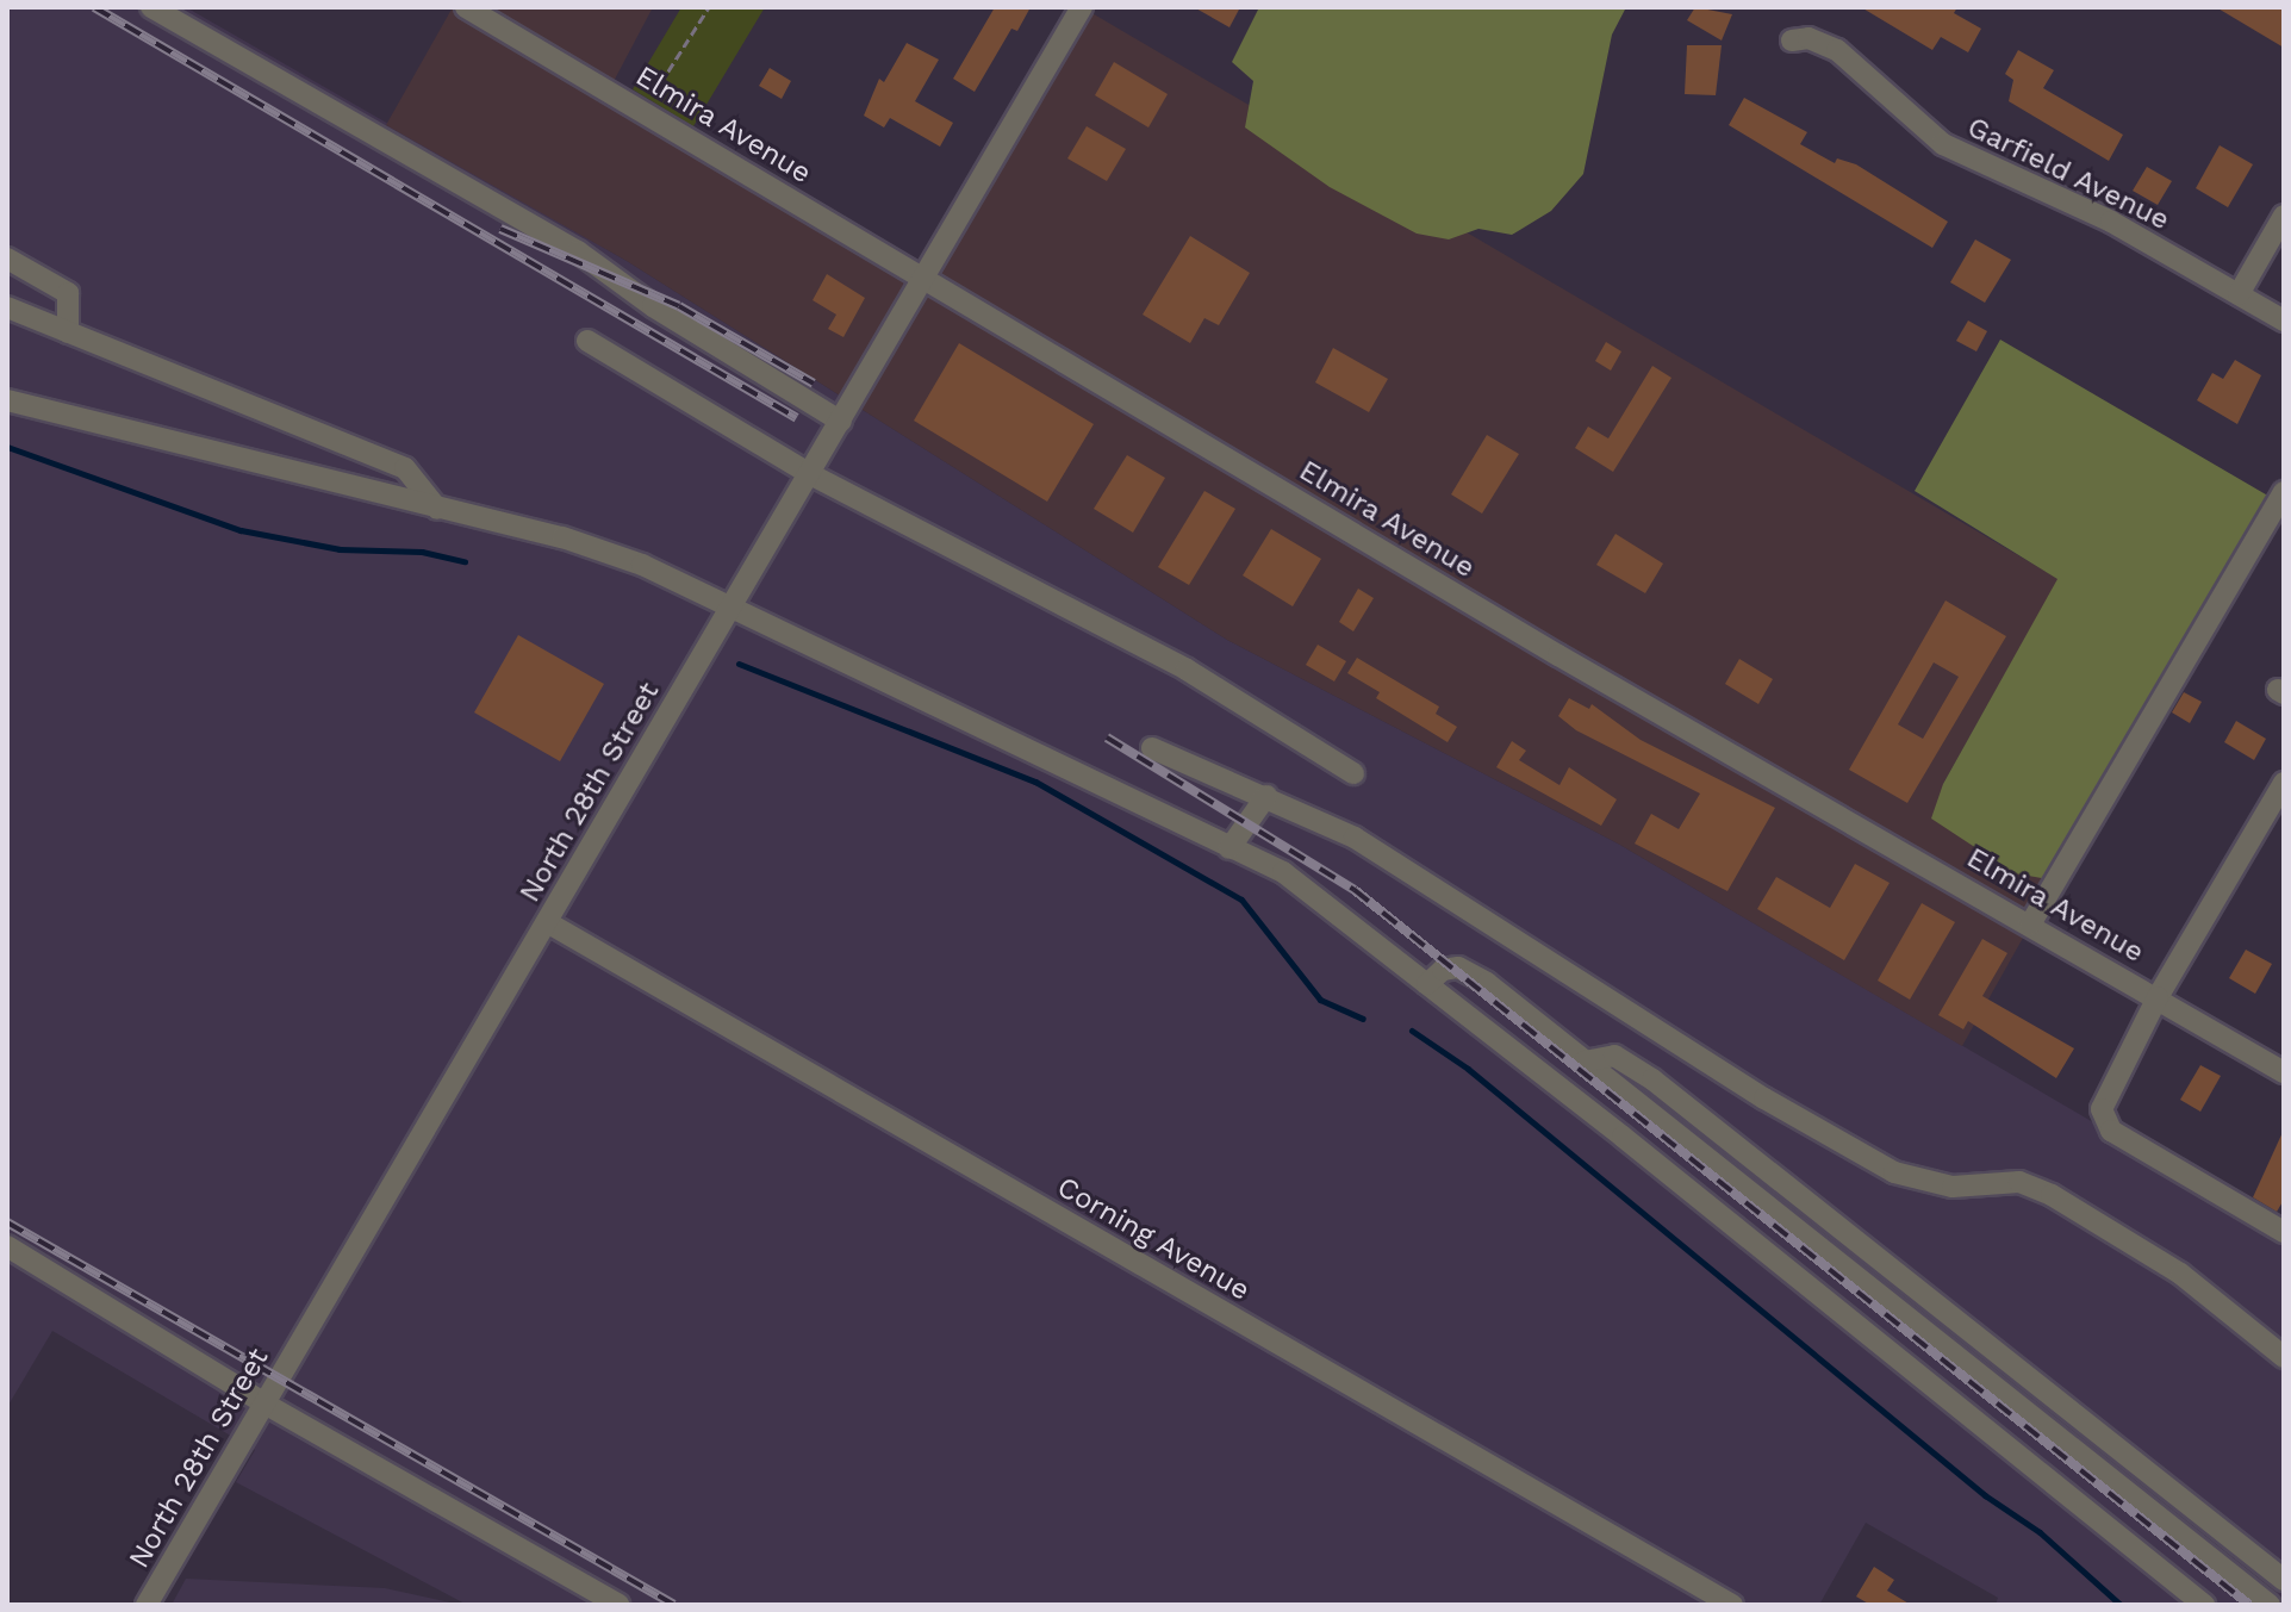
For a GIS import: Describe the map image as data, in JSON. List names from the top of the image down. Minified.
{"streets":{"street":["Elmira Avenue","Garfield Avenue","North 28th Street","Corning Avenue"]},"crossings":[["Elmira Avenue","North 28th Street"],["North 28th Street","Corning Avenue"]]}
